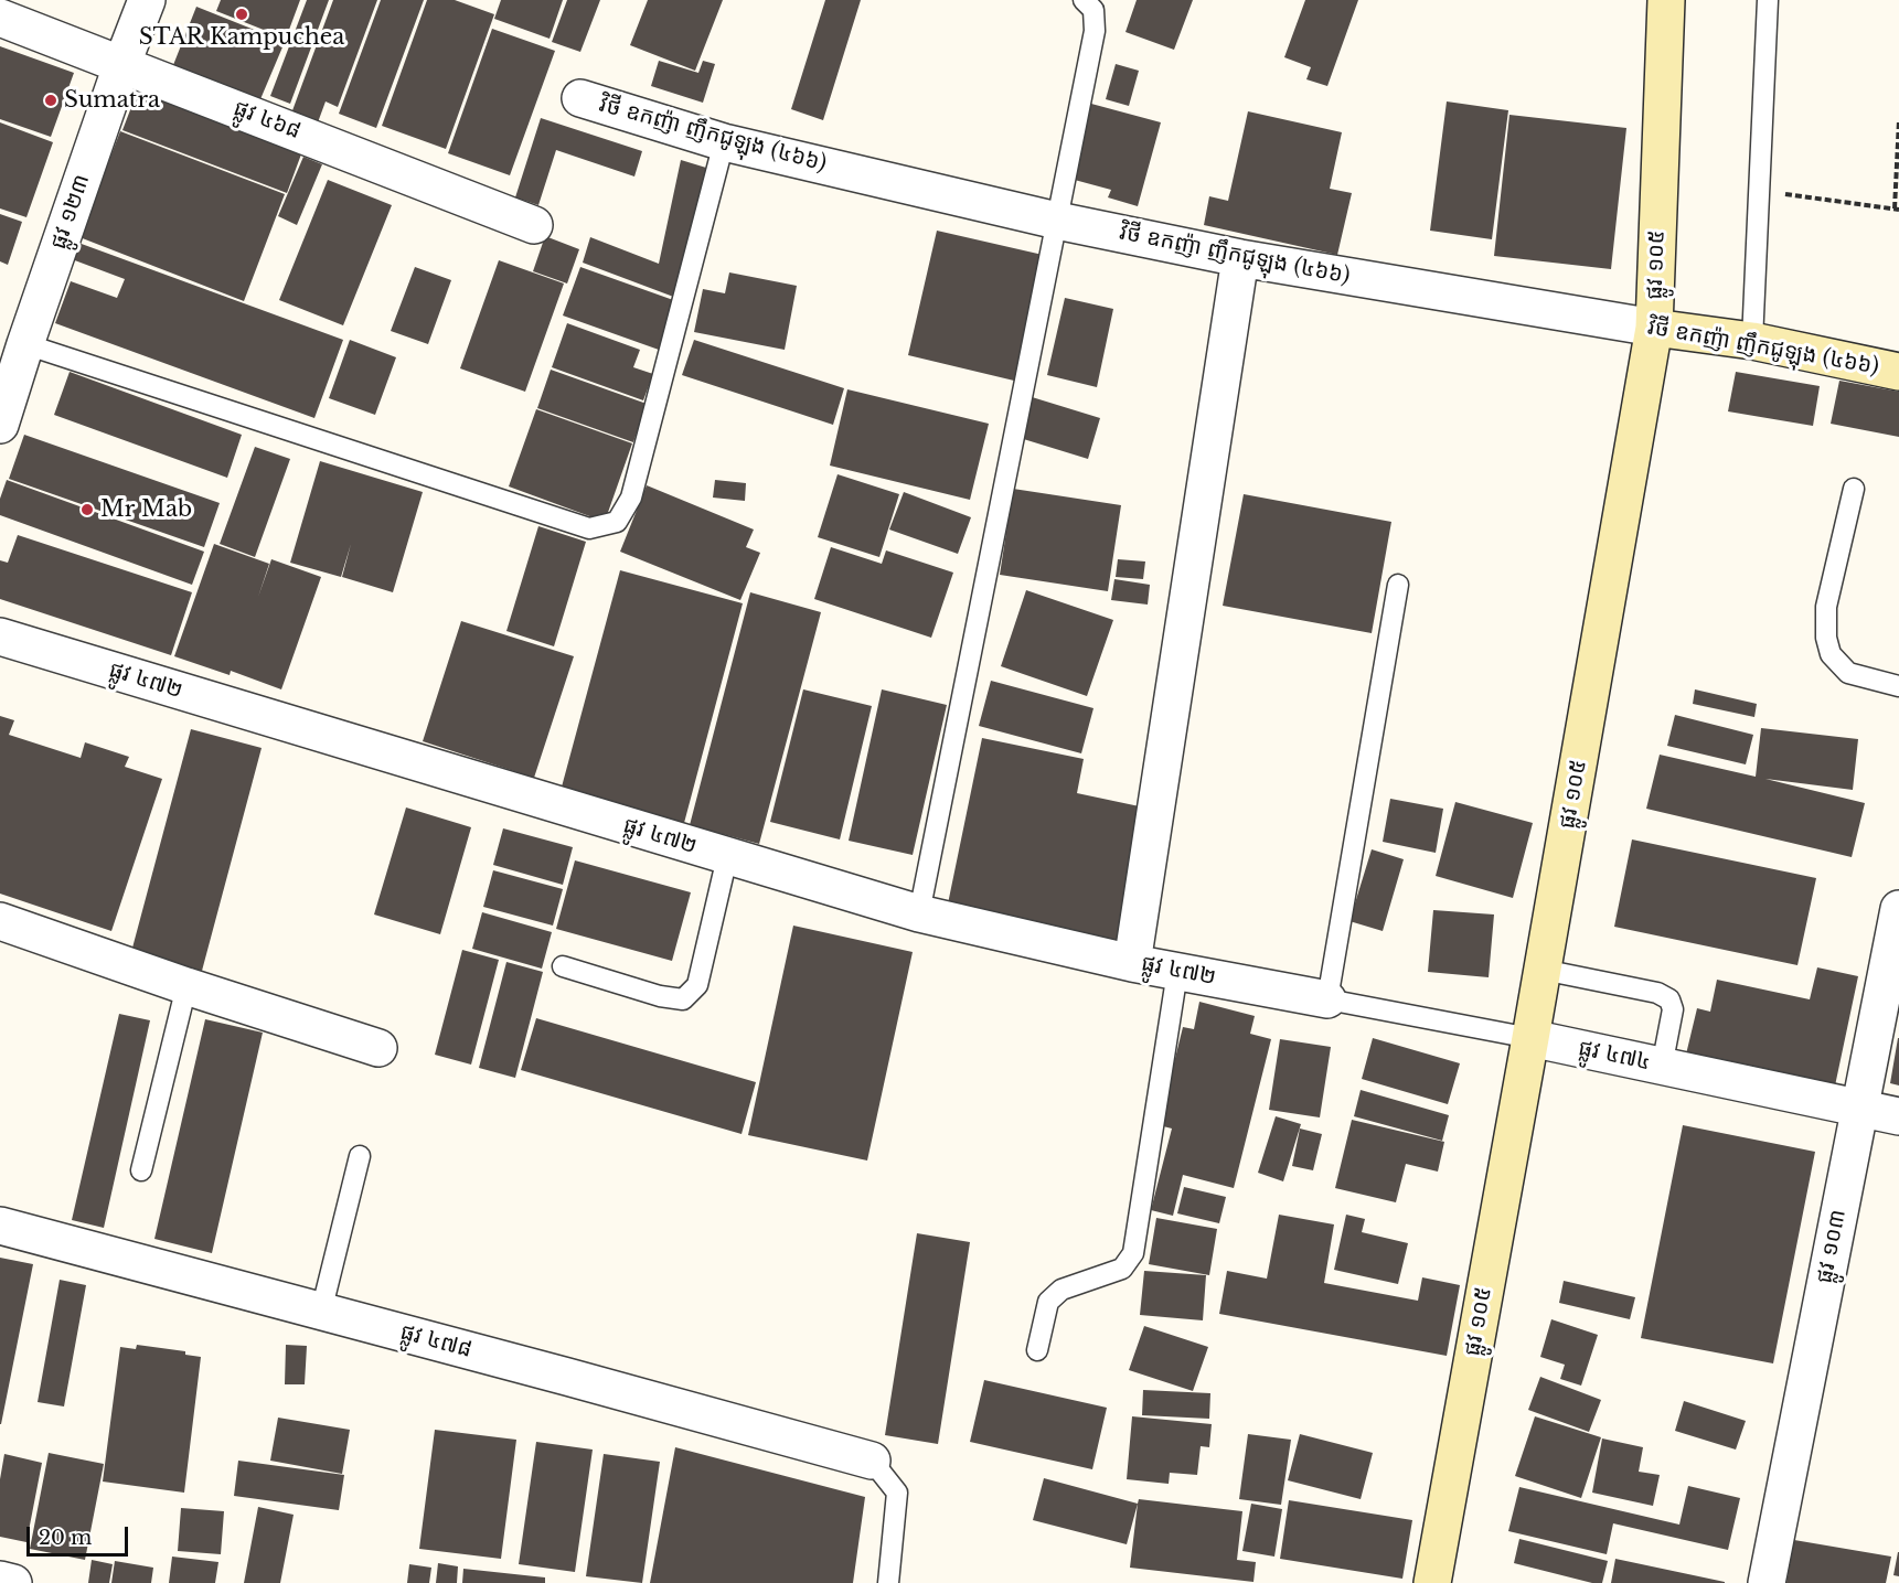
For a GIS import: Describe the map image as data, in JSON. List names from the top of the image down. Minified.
{"streets":{"street":["ផ្លូវ ៤៦៨","វិថី ឧកញ៉ា ញឹកជូឡុង (៤៦៦)","ផ្លូវ ១២៣","ផ្លូវ ១០៥","ផ្លូវ ៤៧២","ផ្លូវ ៤៧៤","ផ្លូវ ១០៣","ផ្លូវ ៤៧៨"]},"crossings":[["ផ្លូវ ៤៦៨","ផ្លូវ ១២៣"],["វិថី ឧកញ៉ា ញឹកជូឡុង (៤៦៦)","ផ្លូវ ១០៥"],["ផ្លូវ ១០៥","ផ្លូវ ៤៧៤"],["ផ្លូវ ៤៧២","ផ្លូវ ៤៧៤"],["ផ្លូវ ៤៧៤","ផ្លូវ ១០៣"]],"places":["STAR Kampuchea","Sumatra","Mr Mab"],"scale_bar":"20 m"}
